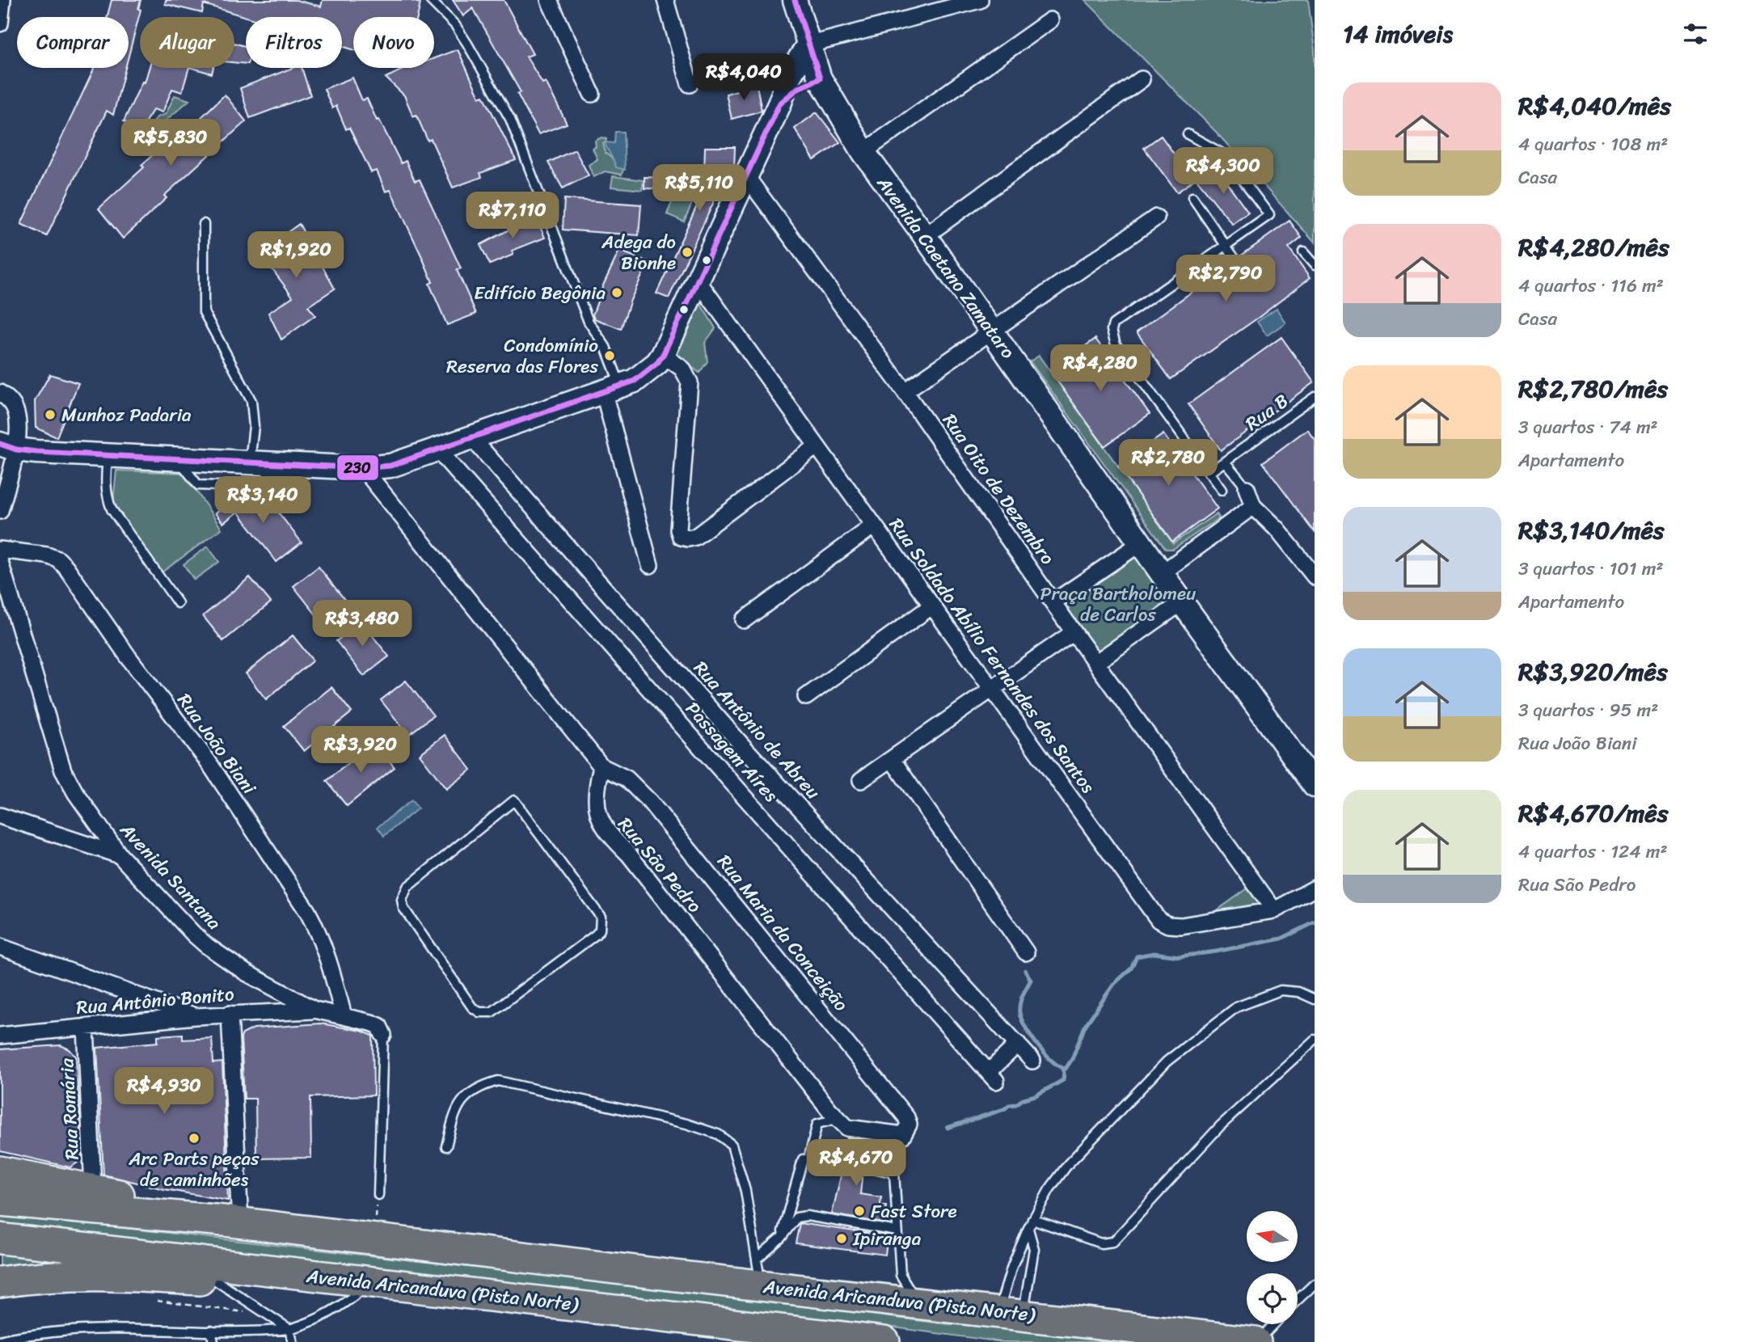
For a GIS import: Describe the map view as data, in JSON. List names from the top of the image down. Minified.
{"streets":{"highway":["Avenida Aricanduva (Pista Norte)"],"street":["Avenida Caetano Zamataro","Rua Oito de Dezembro","Rua Soldado Abílio Fernandes dos Santos","Rua Antônio de Abreu","Rua João Biani","Passagem Aíres","Rua São Pedro","Avenida Santana","Rua Maria da Conceição","Rua Antônio Bonito","Rua Romária"],"lane":["Rua B"]},"crossings":[["Rua Oito de Dezembro","Rua Soldado Abílio Fernandes dos Santos"],["Rua Antônio de Abreu","Passagem Aíres"],["Rua João Biani","Avenida Santana"],["Rua São Pedro","Rua Maria da Conceição"],["Avenida Santana","Rua Antônio Bonito"],["Rua Antônio Bonito","Rua Romária"]],"parks":["Praça Bartholomeu de Carlos"],"places":["Adega do Bionhe","Edifício Begônia","Condomínio Reserva das Flores","Munhoz Padaria","Arc Parts peças de caminhões","Fast Store","Ipiranga"],"lines":["transit line 230"],"north":"left","page":{"heading":"14 imóveis","chip":["Comprar","Alugar","Filtros","Novo"],"price":["R$4,040","R$5,830","R$4,300","R$5,110","R$7,110","R$1,920","R$2,790","R$4,280","R$2,780","R$3,140","R$3,480","R$3,920","R$4,930","R$4,670"],"list":[{"name":"R$4,040/mês","note":"4 quartos · 108 m² · Casa"},{"name":"R$4,280/mês","note":"4 quartos · 116 m² · Casa"},{"name":"R$2,780/mês","note":"3 quartos · 74 m² · Apartamento"},{"name":"R$3,140/mês","note":"3 quartos · 101 m² · Apartamento"},{"name":"R$3,920/mês","note":"3 quartos · 95 m² · Rua João Biani"},{"name":"R$4,670/mês","note":"4 quartos · 124 m² · Rua São Pedro"}]}}
